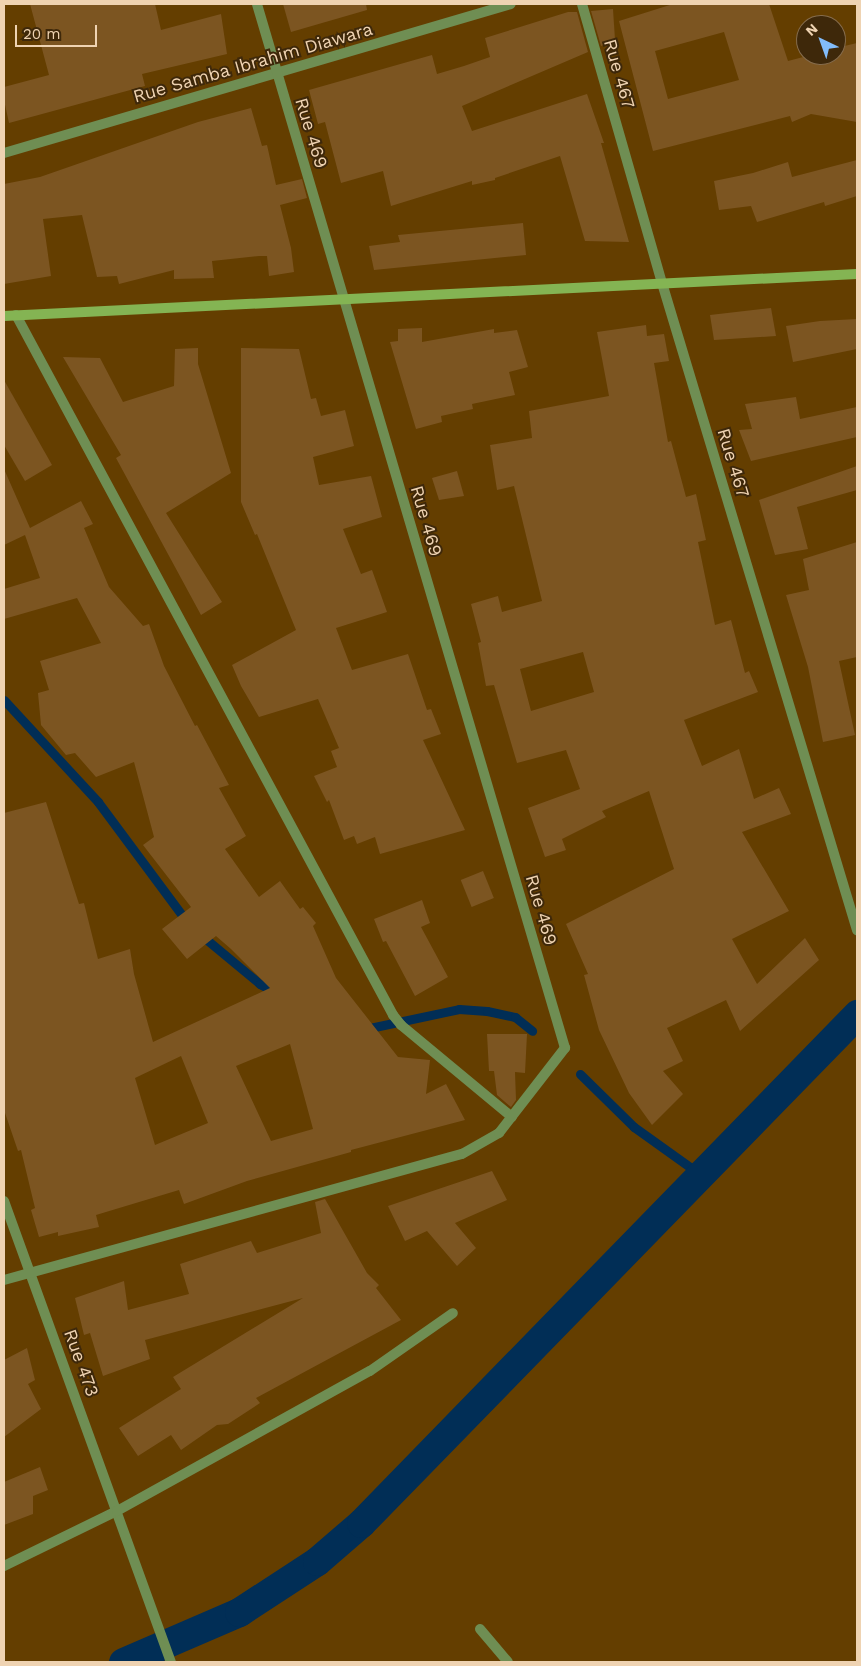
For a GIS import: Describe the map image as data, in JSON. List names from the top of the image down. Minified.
{"streets":{"street":["Rue Samba Ibrahim Diawara","Rue 467","Rue 469","Rue 473"]},"crossings":[["Rue Samba Ibrahim Diawara","Rue 469"]],"scale_bar":"20 m","north":"top left"}
